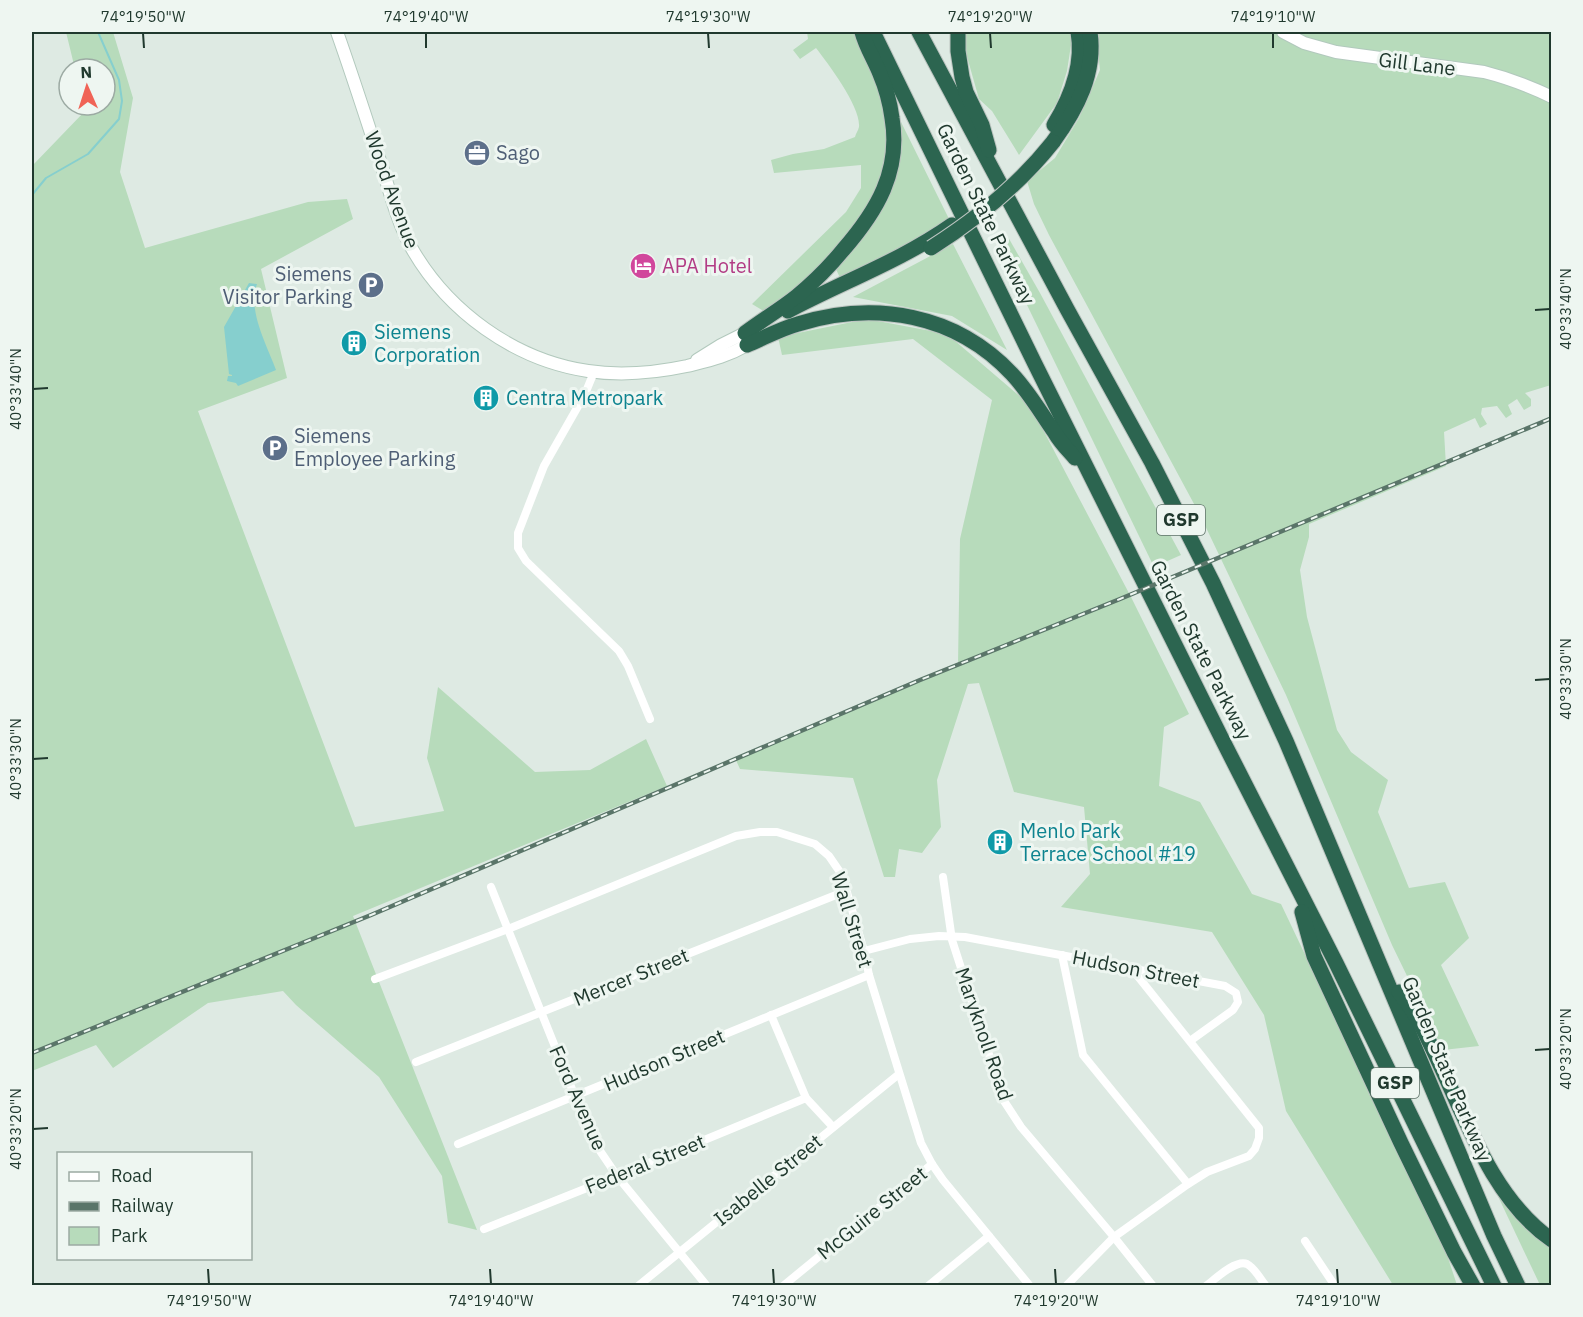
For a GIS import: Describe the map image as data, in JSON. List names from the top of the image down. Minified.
{"streets":{"highway":["Garden State Parkway","GSP"],"street":["Gill Lane","Wood Avenue","Wall Street","Hudson Street","Mercer Street","Maryknoll Road","Ford Avenue","Federal Street","Isabelle Street","McGuire Street"]},"crossings":[["Wall Street","Hudson Street"],["Wall Street","Mercer Street"],["Wall Street","Ford Avenue"],["Wall Street","Isabelle Street"],["Wall Street","McGuire Street"],["Hudson Street","Maryknoll Road"],["Hudson Street","Ford Avenue"],["Mercer Street","Ford Avenue"],["Ford Avenue","Federal Street"],["Ford Avenue","Isabelle Street"]],"places":{"office":["Sago"],"hotel":["APA Hotel"],"parking":["Siemens Visitor Parking","Siemens Employee Parking"],"building":["Siemens Corporation","Centra Metropark","Menlo Park Terrace School #19"]},"legend":["Road","Railway","Park"],"north":"top","coordinates":["74°19'50\"W","74°19'40\"W","74°19'30\"W","74°19'20\"W","74°19'10\"W","40°33'40\"N","40°33'30\"N","40°33'20\"N"]}
